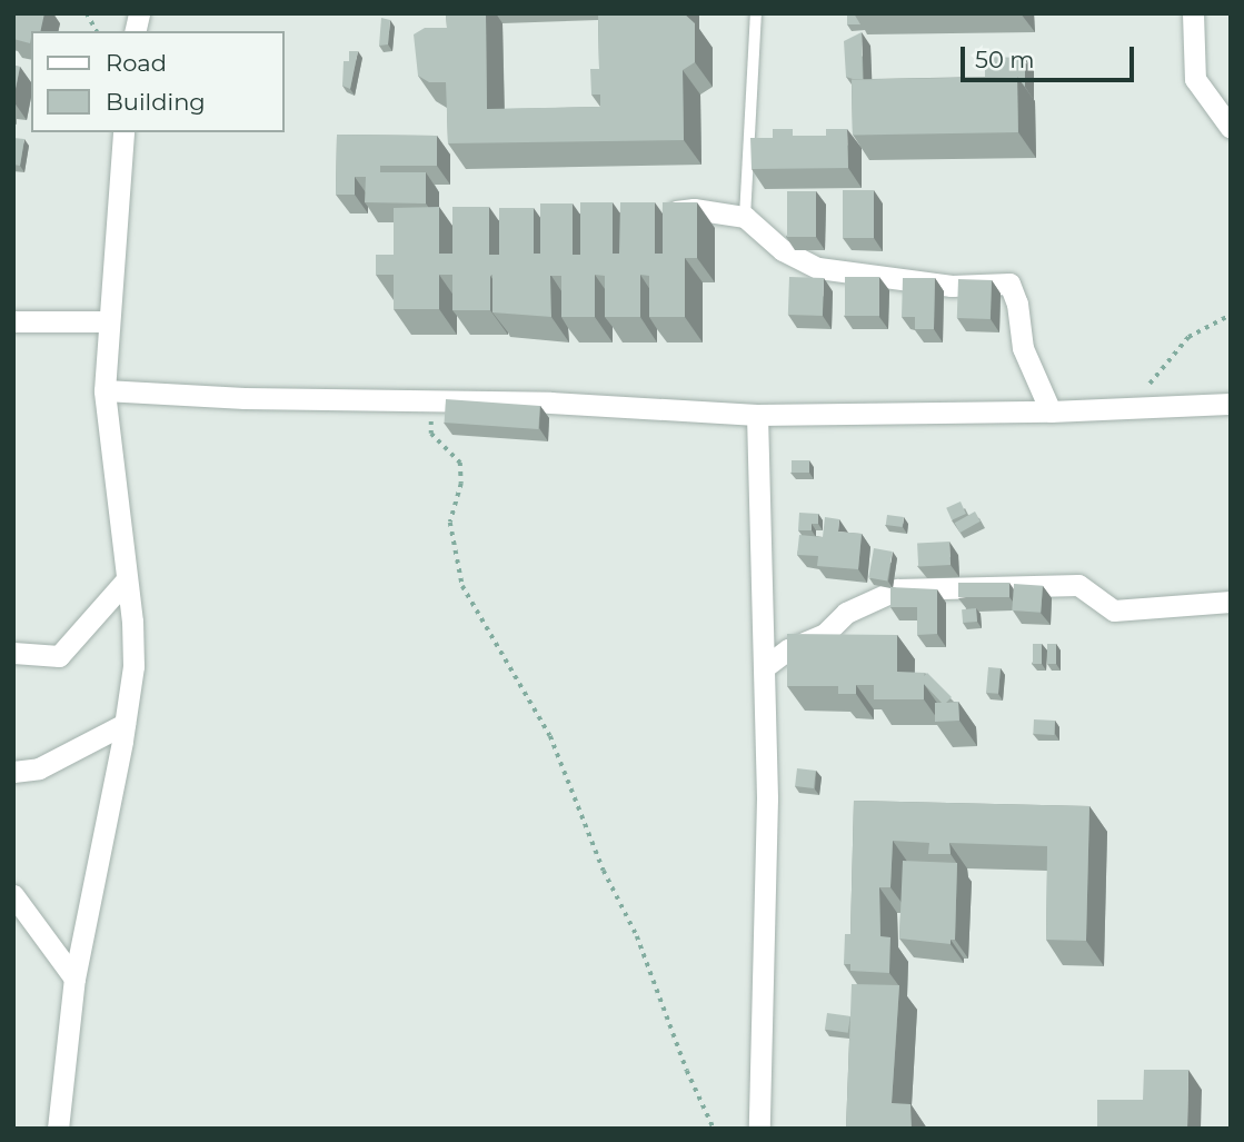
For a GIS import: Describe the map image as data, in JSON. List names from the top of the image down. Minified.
{"legend":["Road","Building"],"scale_bar":"50 m"}
